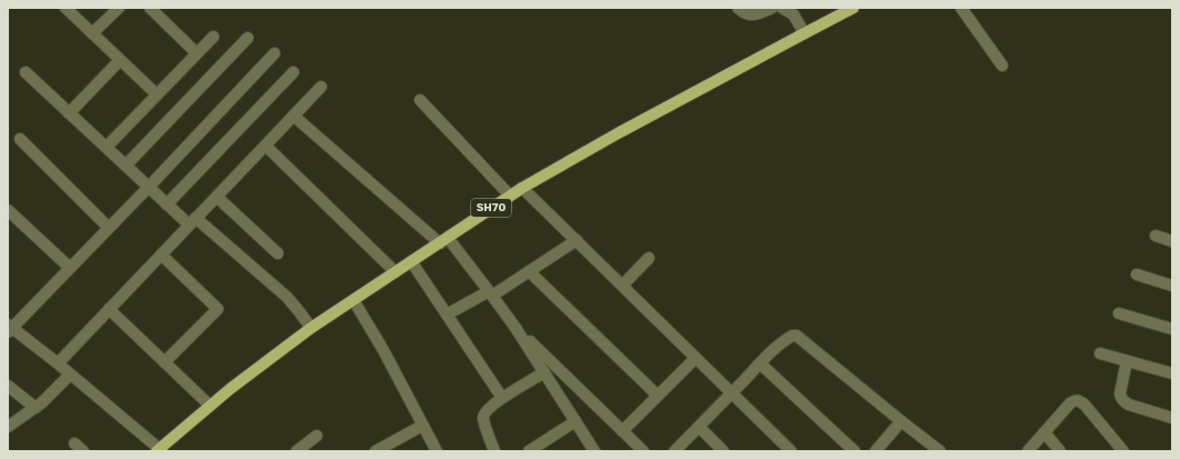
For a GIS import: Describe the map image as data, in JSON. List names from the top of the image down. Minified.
{"streets":{"main road":["SH70"]}}
